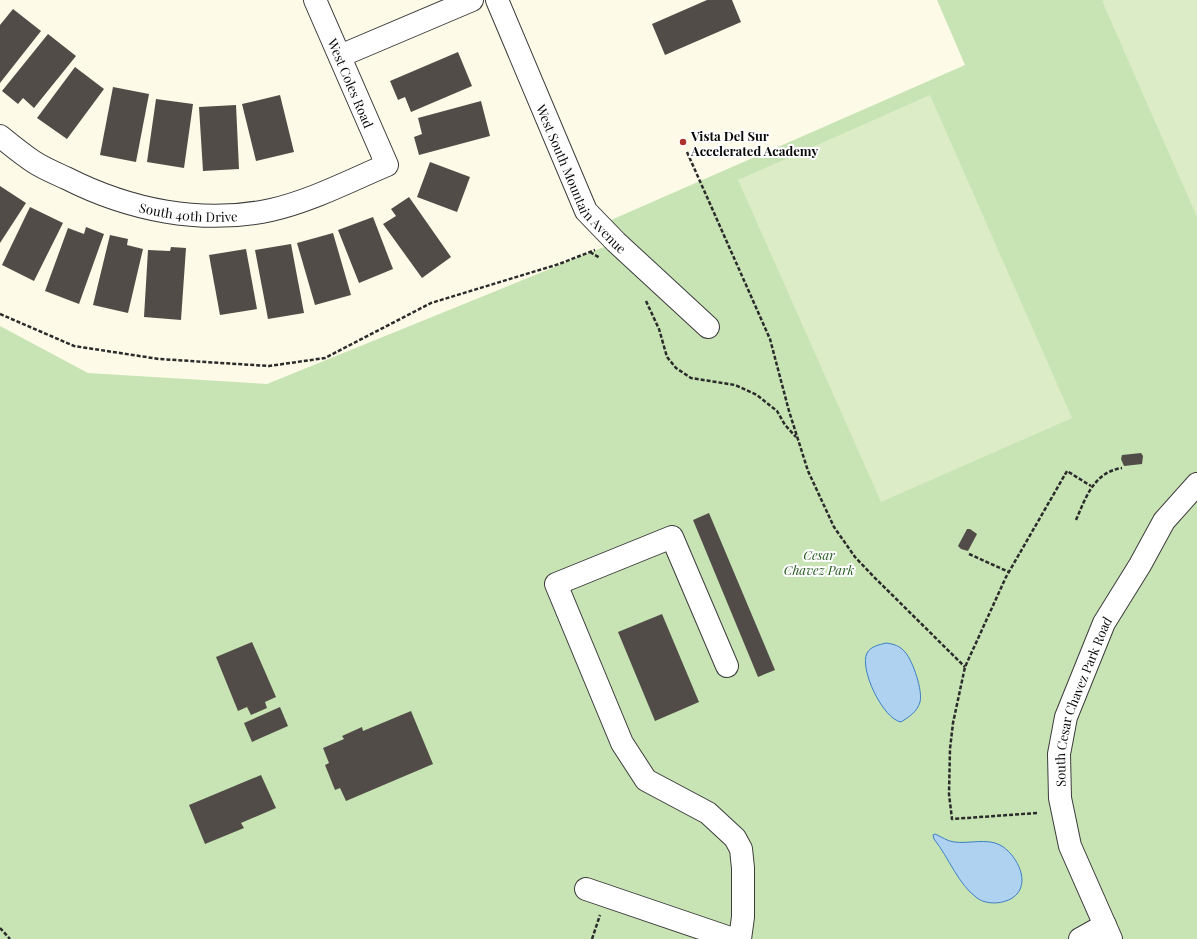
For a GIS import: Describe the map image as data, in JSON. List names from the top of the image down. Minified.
{"streets":{"street":["West Coles Road","West South Mountain Avenue","South 40th Drive","South Cesar Chavez Park Road"]},"crossings":[["West Coles Road","South 40th Drive"]],"parks":["Cesar Chavez Park"],"places":["Vista Del Sur Accelerated Academy"]}
